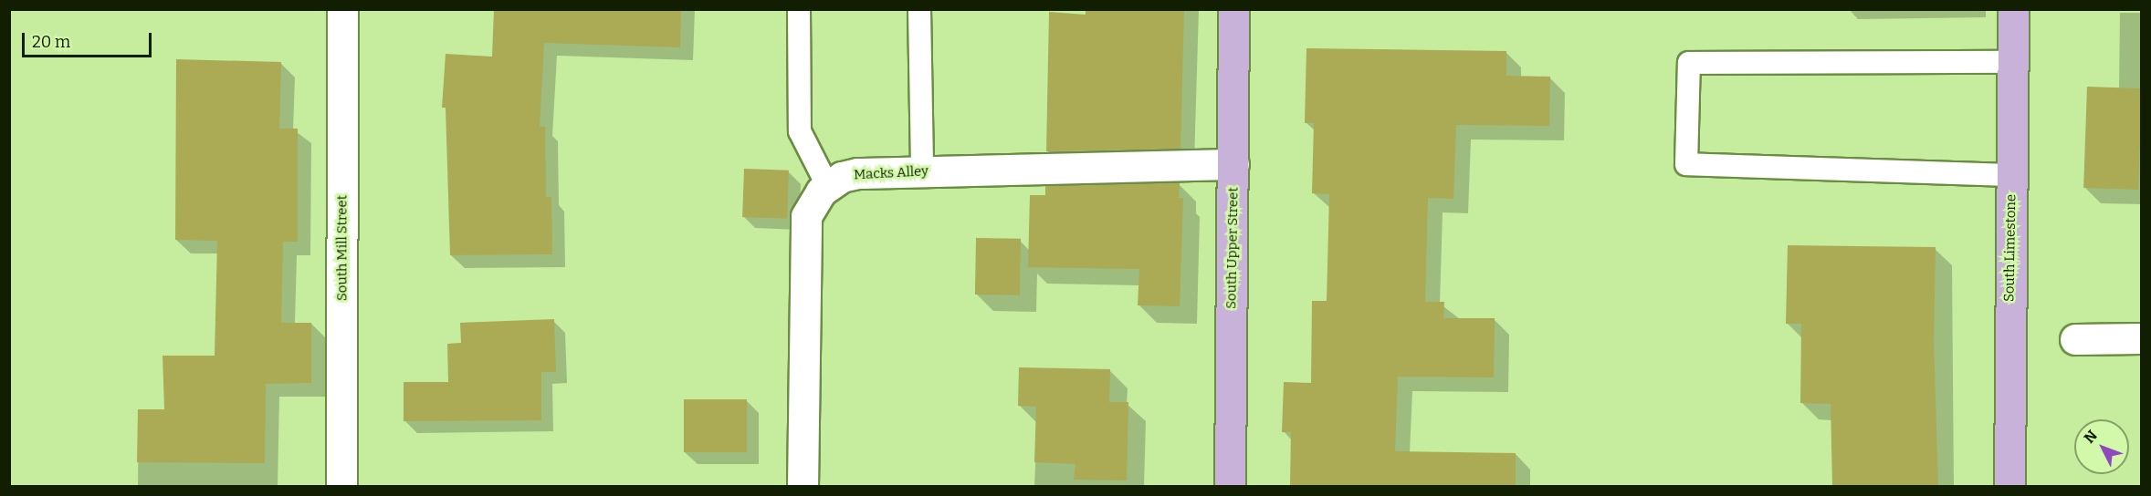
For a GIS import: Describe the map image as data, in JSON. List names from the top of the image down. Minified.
{"streets":{"main road":["South Upper Street","South Limestone"],"street":["Macks Alley","South Mill Street"]},"crossings":[["Macks Alley","South Upper Street"]],"scale_bar":"20 m","north":"top left"}
